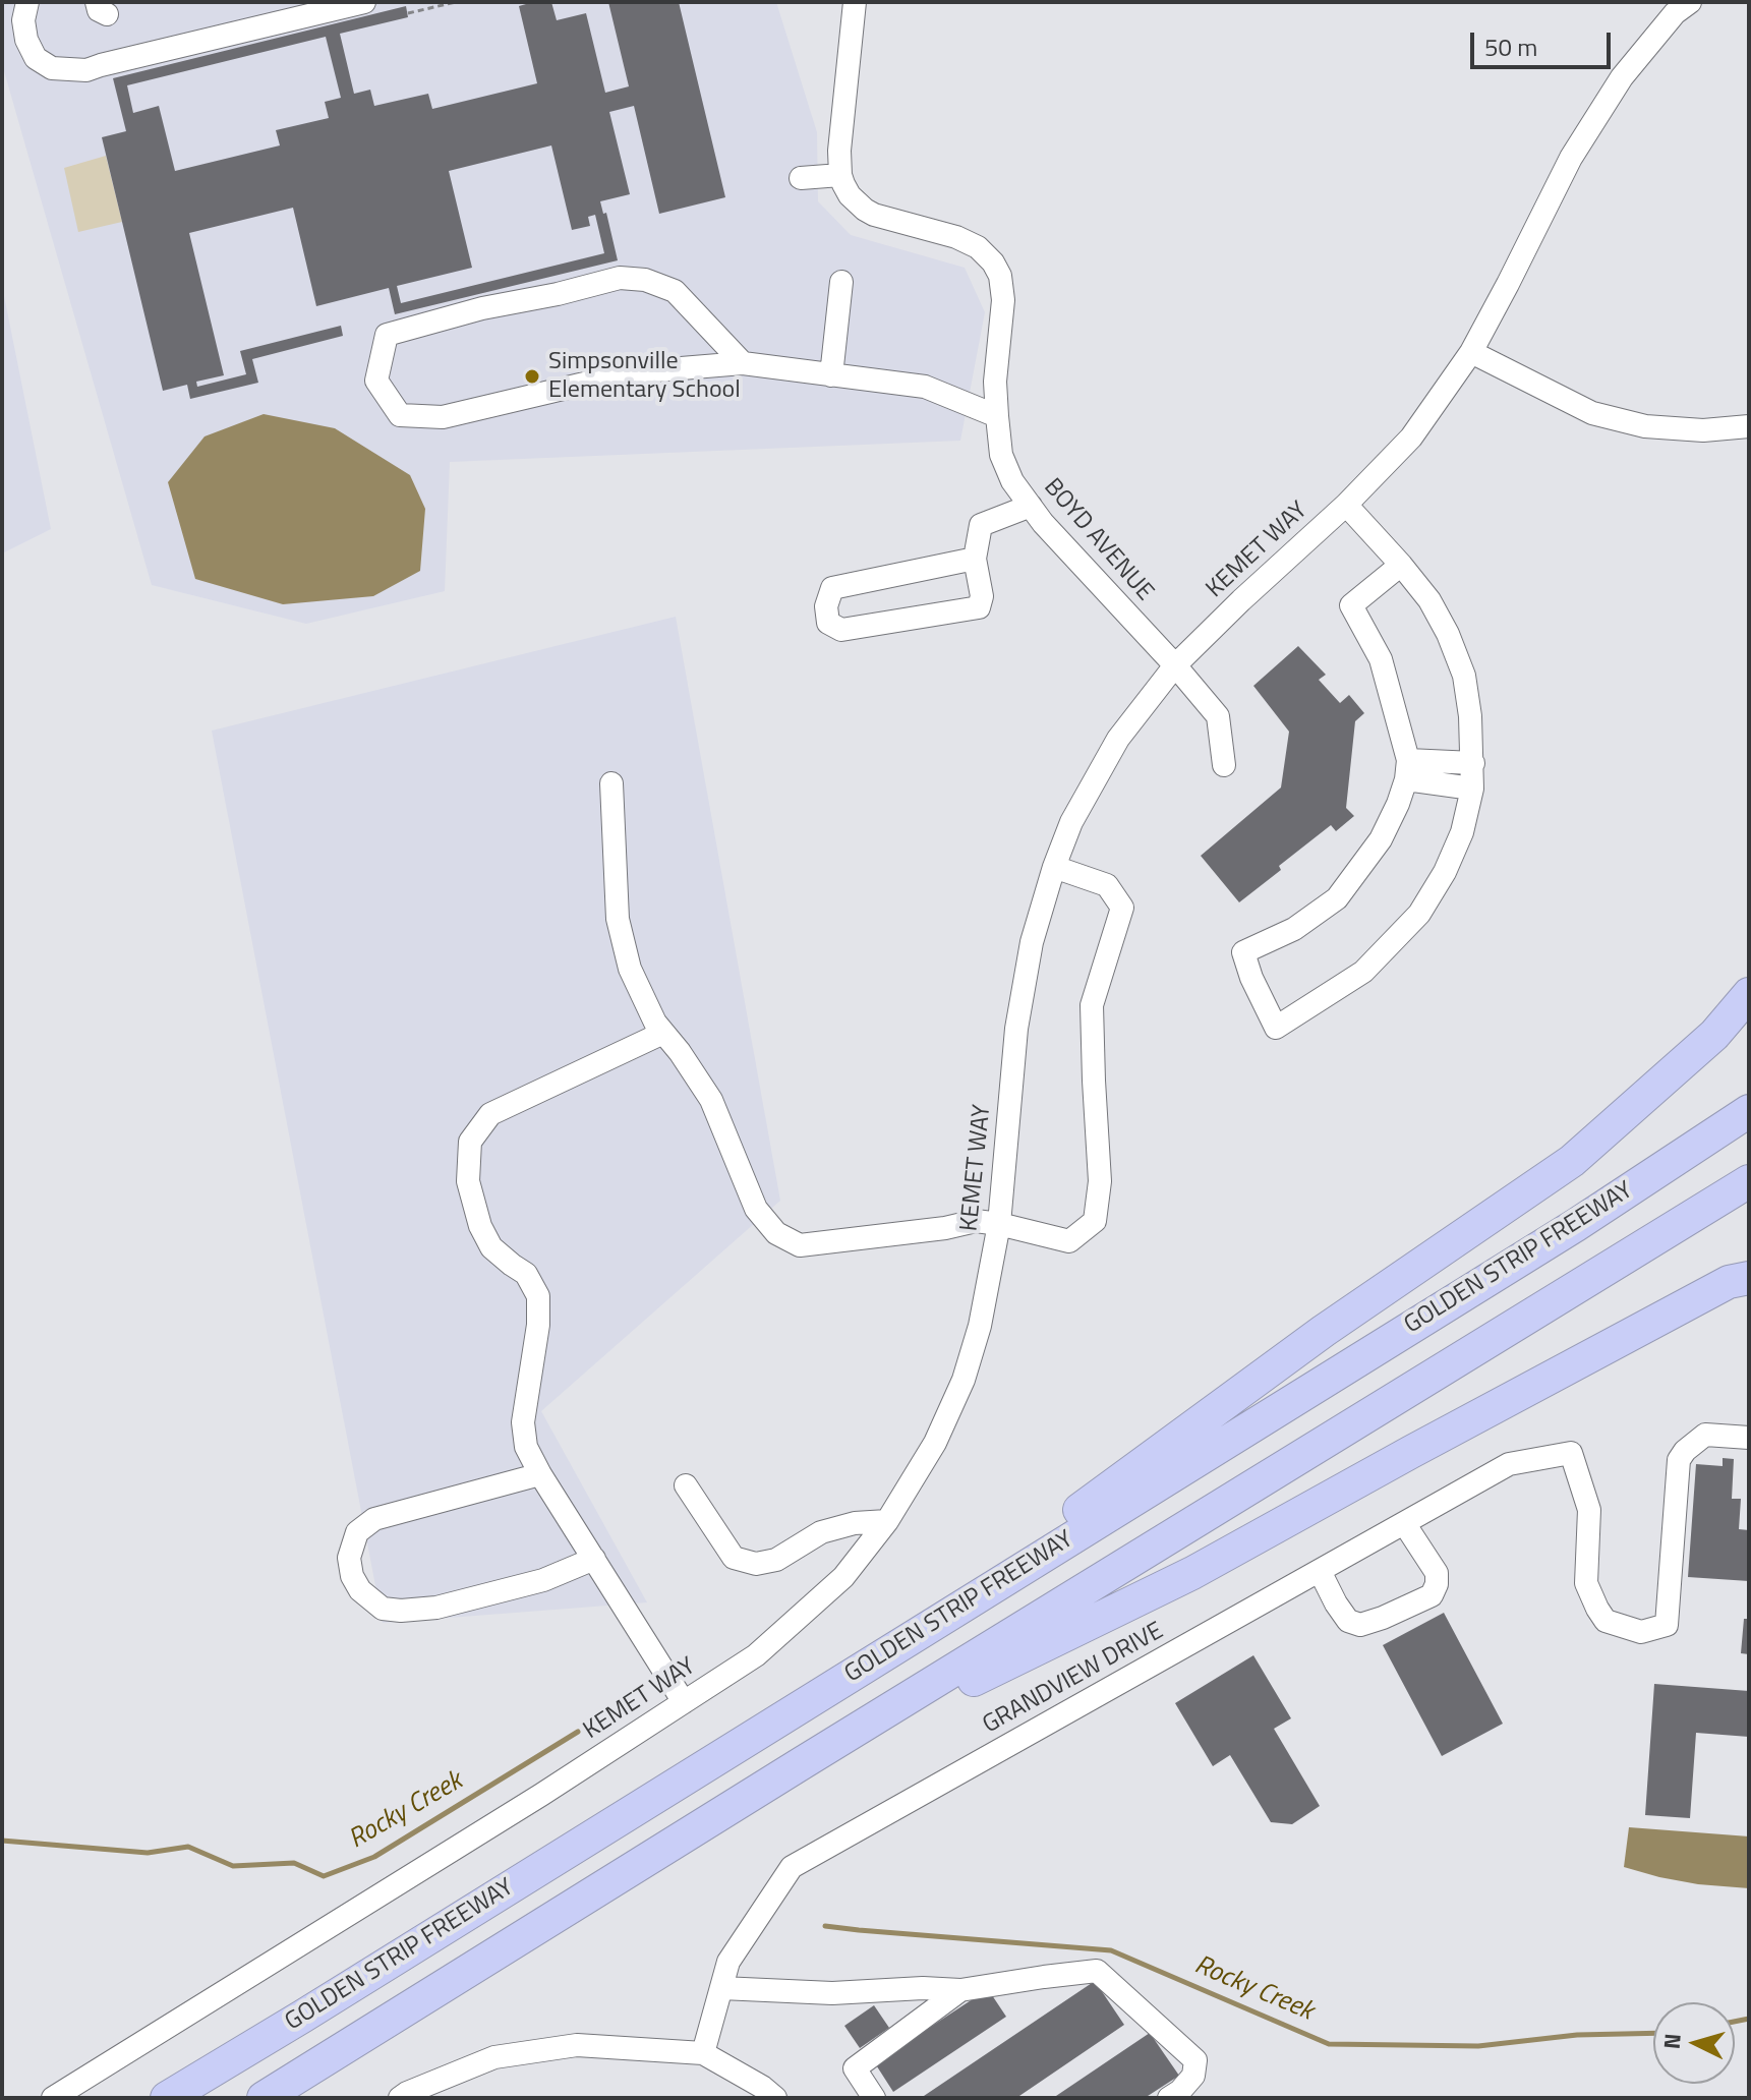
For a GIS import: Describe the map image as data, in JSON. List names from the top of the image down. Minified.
{"streets":{"highway":["GOLDEN STRIP FREEWAY"],"street":["BOYD AVENUE","KEMET WAY","GRANDVIEW DRIVE"]},"crossings":[["BOYD AVENUE","KEMET WAY"]],"water":["Rocky Creek"],"places":["Simpsonville Elementary School"],"scale_bar":"50 m","north":"left"}
